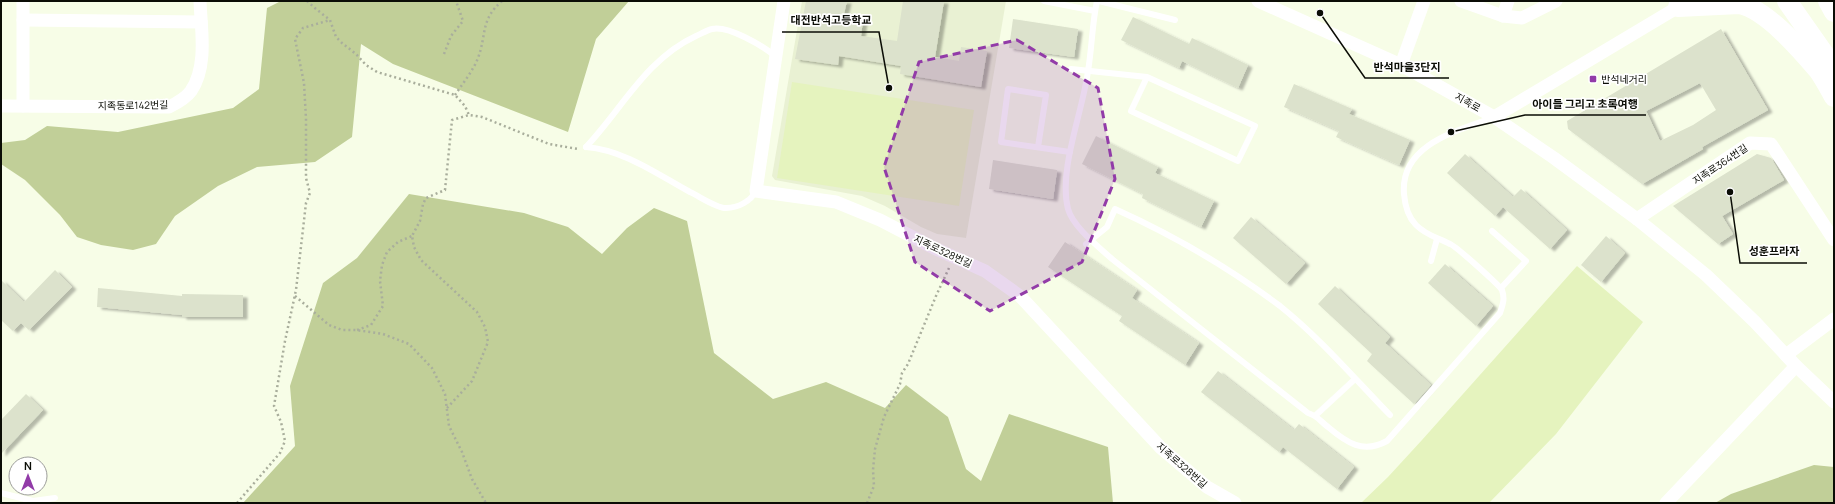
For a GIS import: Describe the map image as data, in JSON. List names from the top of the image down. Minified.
{"streets":{"street":["지족로","지족동로142번길","지족로364번길","지족로328번길"]},"places":{"other":["반석마을3단지","대전반석고등학교","아이들 그리고 초록여행","성훈프라자"],"transit":["반석네거리"]},"north":"top"}
